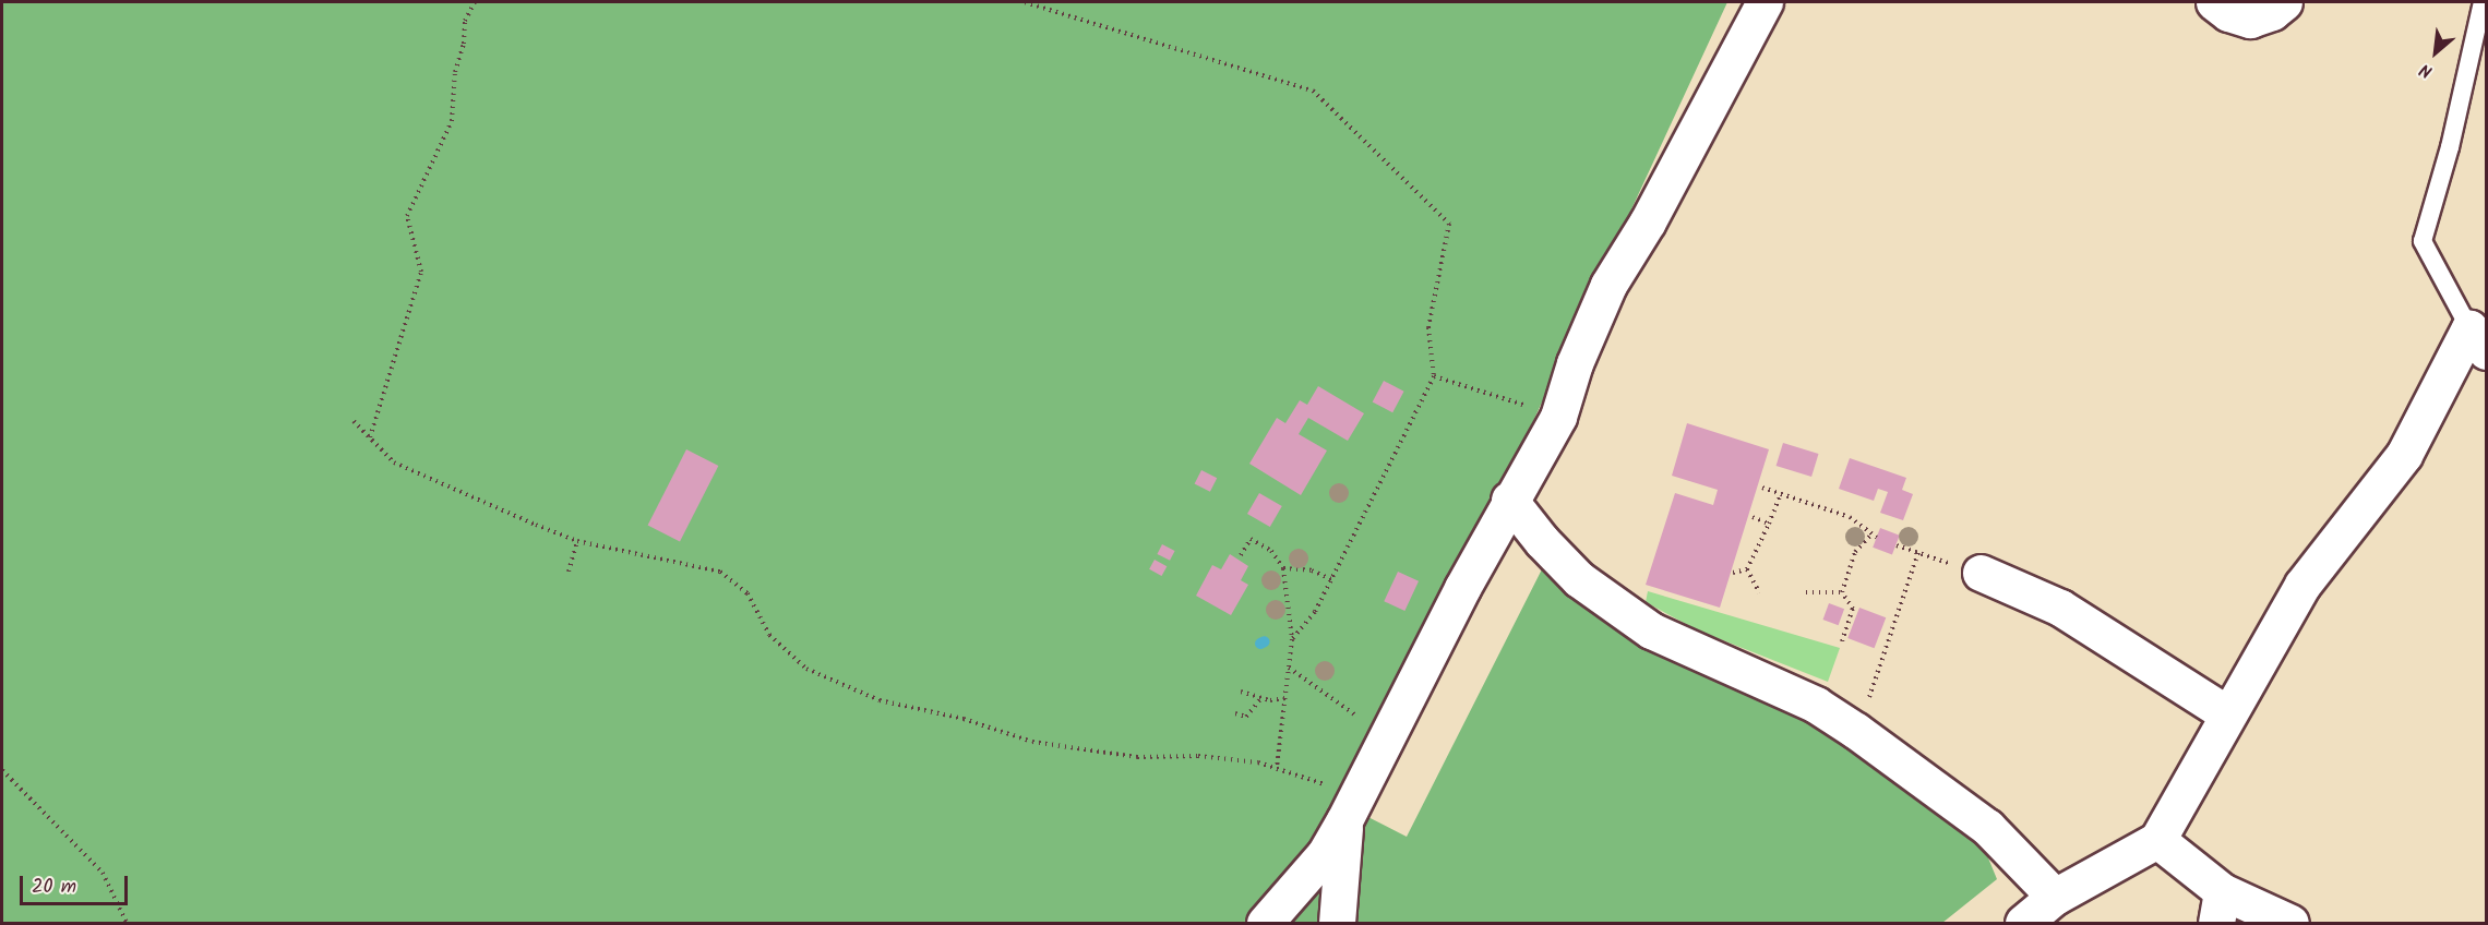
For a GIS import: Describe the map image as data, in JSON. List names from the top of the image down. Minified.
{"scale_bar":"20 m","north":"bottom left"}
